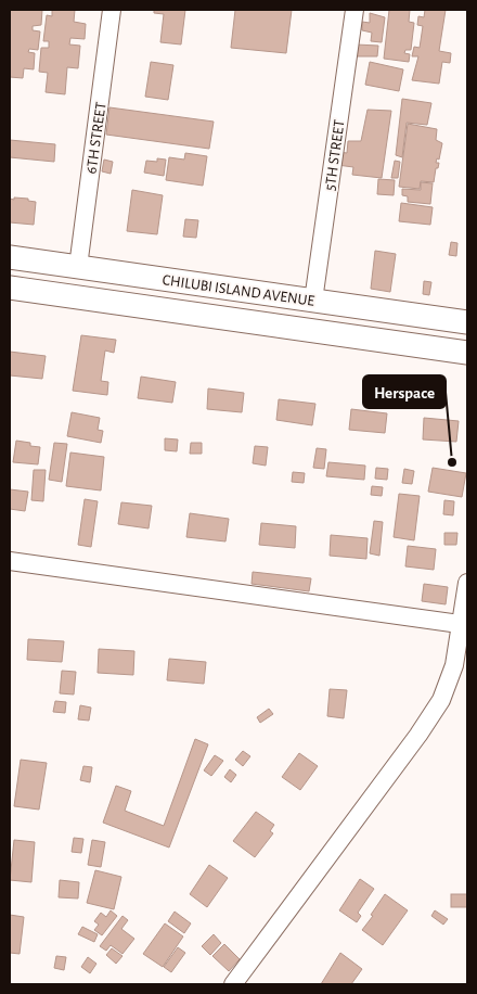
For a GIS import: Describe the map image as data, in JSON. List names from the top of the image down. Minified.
{"streets":{"street":["6TH STREET","5TH STREET","CHILUBI ISLAND AVENUE"]},"crossings":[["6TH STREET","CHILUBI ISLAND AVENUE"],["5TH STREET","CHILUBI ISLAND AVENUE"]],"places":["Herspace"]}
